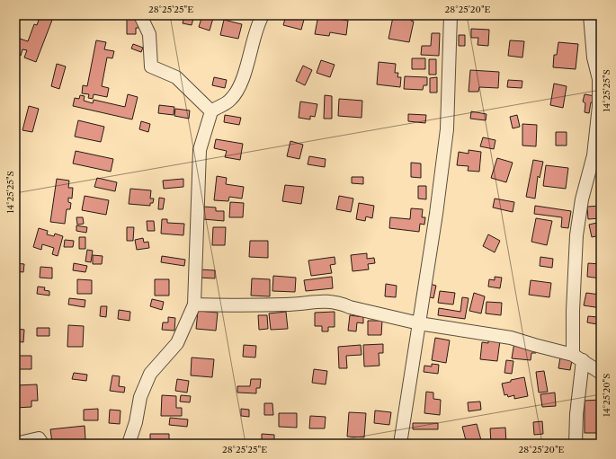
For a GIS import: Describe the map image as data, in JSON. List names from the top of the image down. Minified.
{"coordinates":["28°25'25\"E","28°25'20\"E","14°25'25\"S","14°25'20\"S"]}
